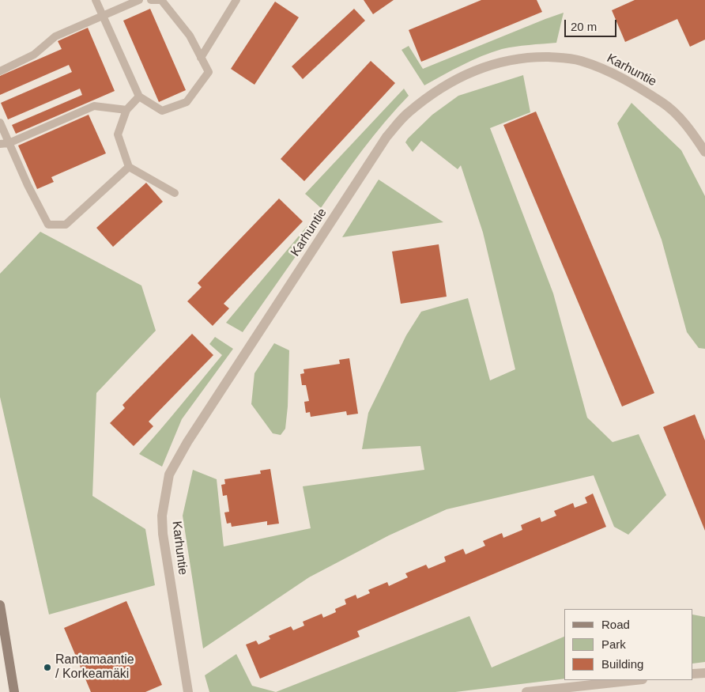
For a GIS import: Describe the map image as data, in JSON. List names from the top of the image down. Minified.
{"streets":{"street":["Karhuntie"]},"places":["Rantamaantie / Korkeamäki"],"legend":["Road","Park","Building"],"scale_bar":"20 m"}
